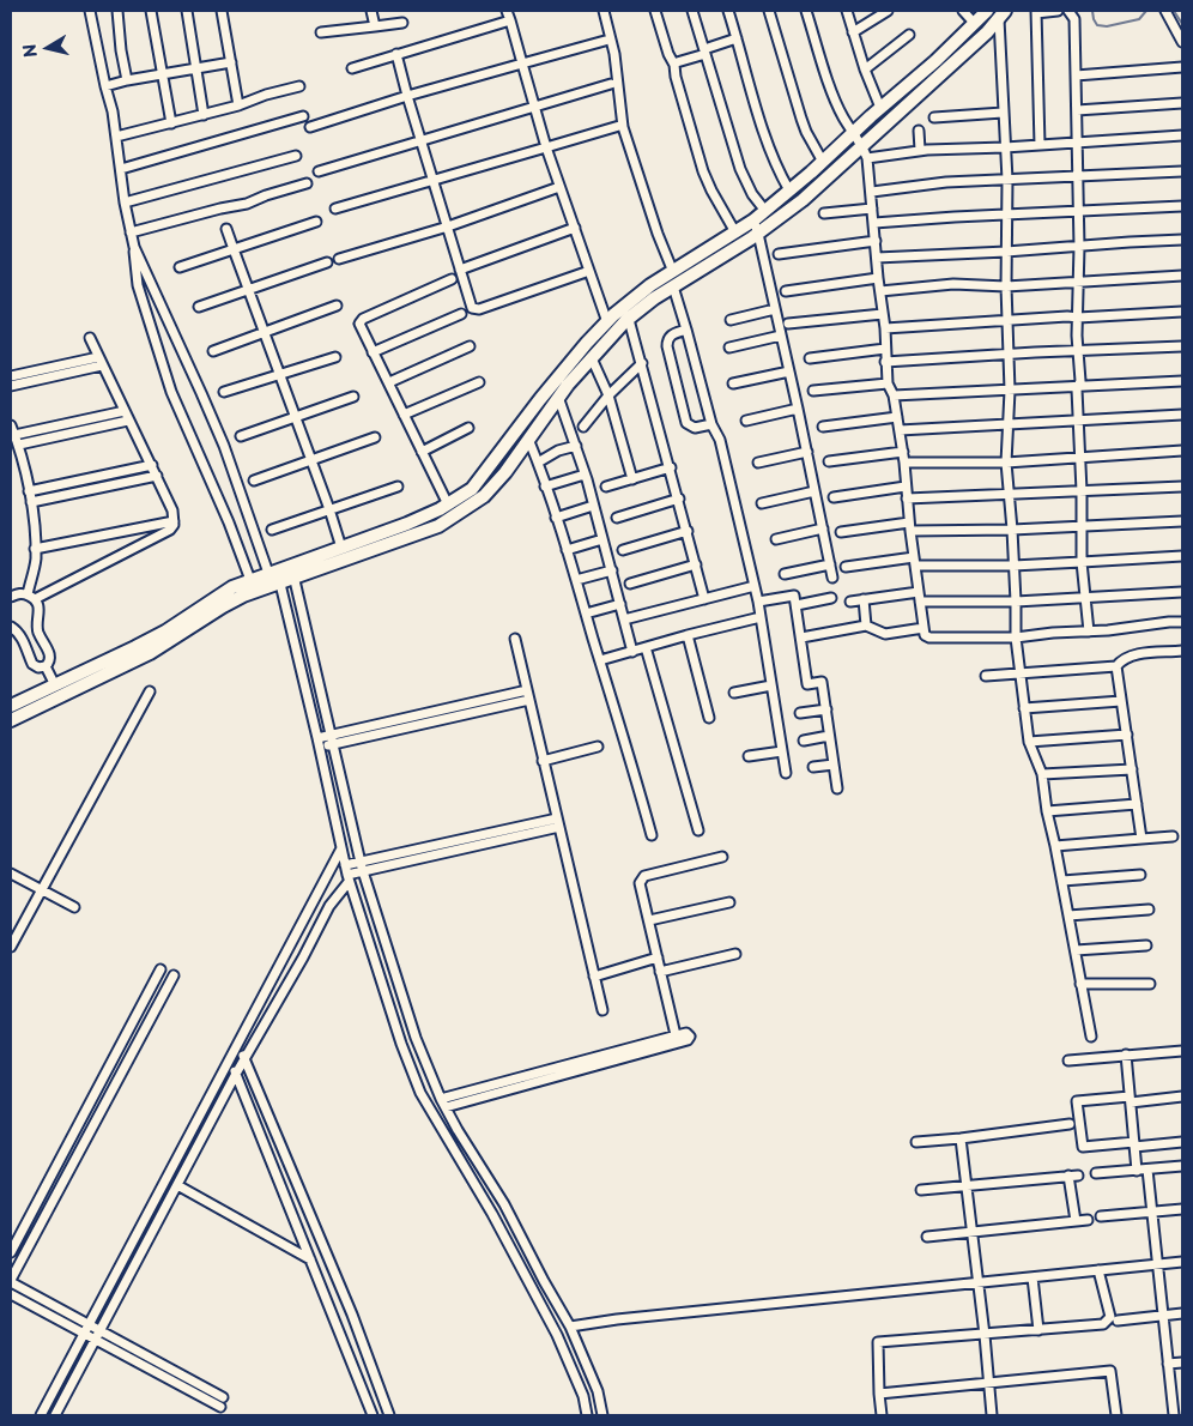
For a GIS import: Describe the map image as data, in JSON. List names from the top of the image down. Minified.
{"north":"left"}
